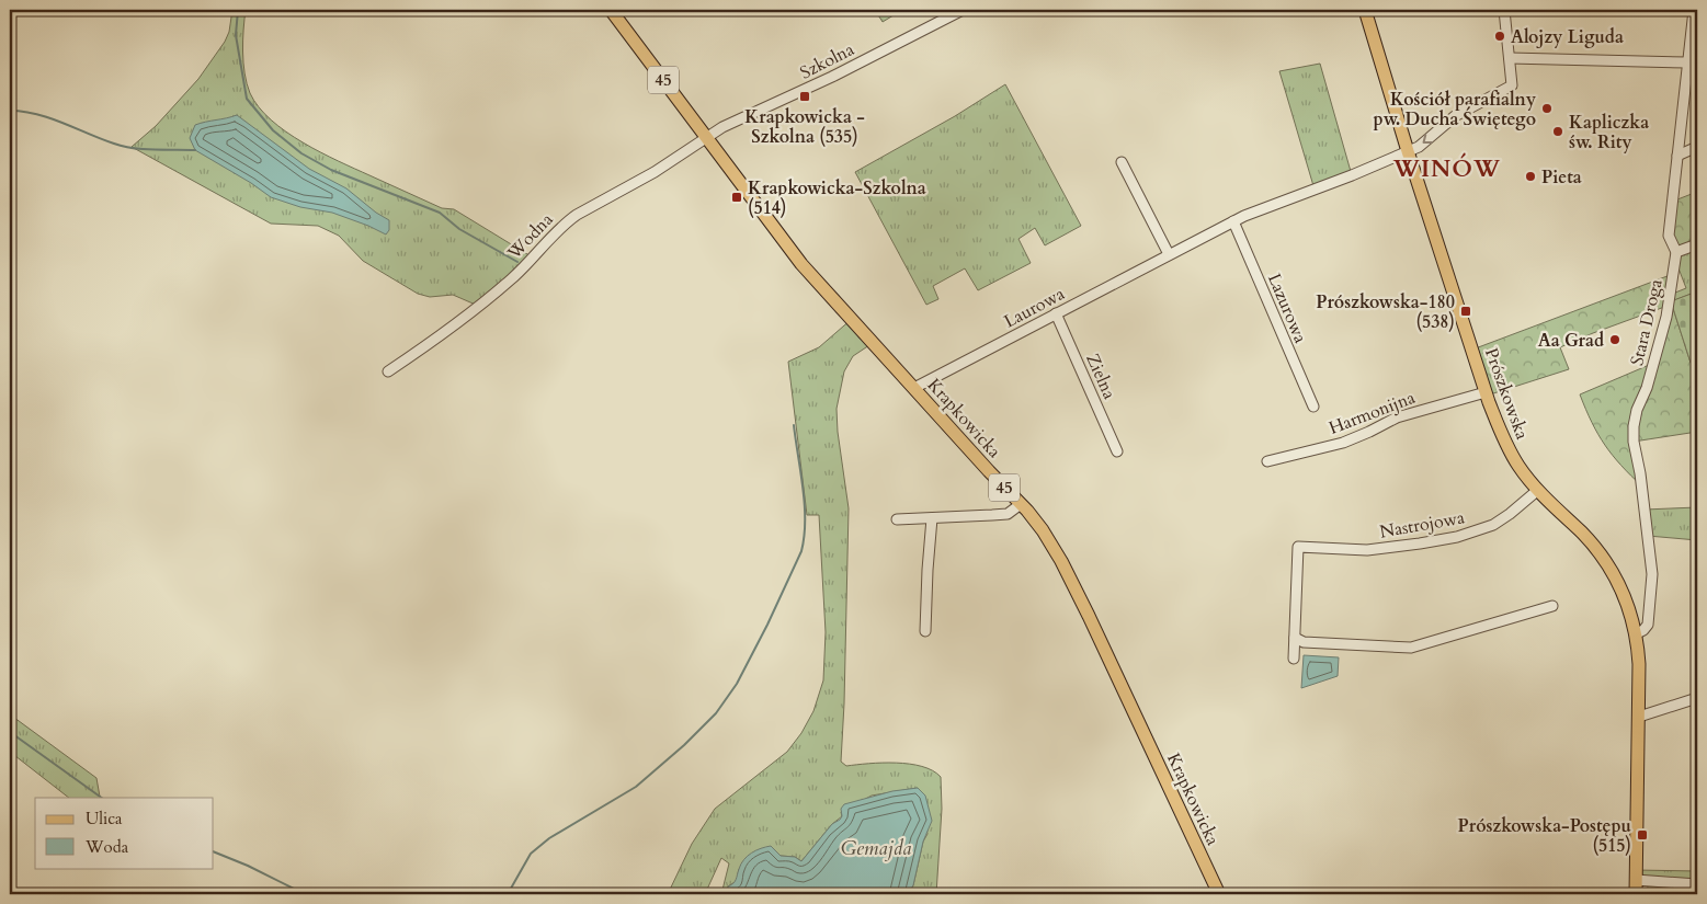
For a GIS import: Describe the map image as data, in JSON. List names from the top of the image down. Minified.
{"streets":{"main road":["45","Prószkowska","Krapkowicka"],"street":["Szkolna","Wodna","Laurowa","Lazurowa","Stara Droga","Zielna","Harmonijna","Nastrojowa"]},"crossings":[["Szkolna","Wodna"],["Szkolna","Krapkowicka"],["Wodna","Krapkowicka"],["Laurowa","Lazurowa"],["Laurowa","Zielna"],["Laurowa","Prószkowska"],["Laurowa","Krapkowicka"],["Stara Droga","Prószkowska"],["Prószkowska","Harmonijna"],["Prószkowska","Nastrojowa"]],"districts":["WINÓW"],"water":["Gemajda"],"places":{"other":["Alojzy Liguda","Kościół parafialny pw. Ducha Świętego","Kapliczka św. Rity","Pieta","Aa Grad"],"transit":["Krapkowicka - Szkolna (535)","Krapkowicka-Szkolna (514)","Prószkowska-180 (538)","Prószkowska-Postępu (515)"]},"legend":["Ulica","Woda"]}
